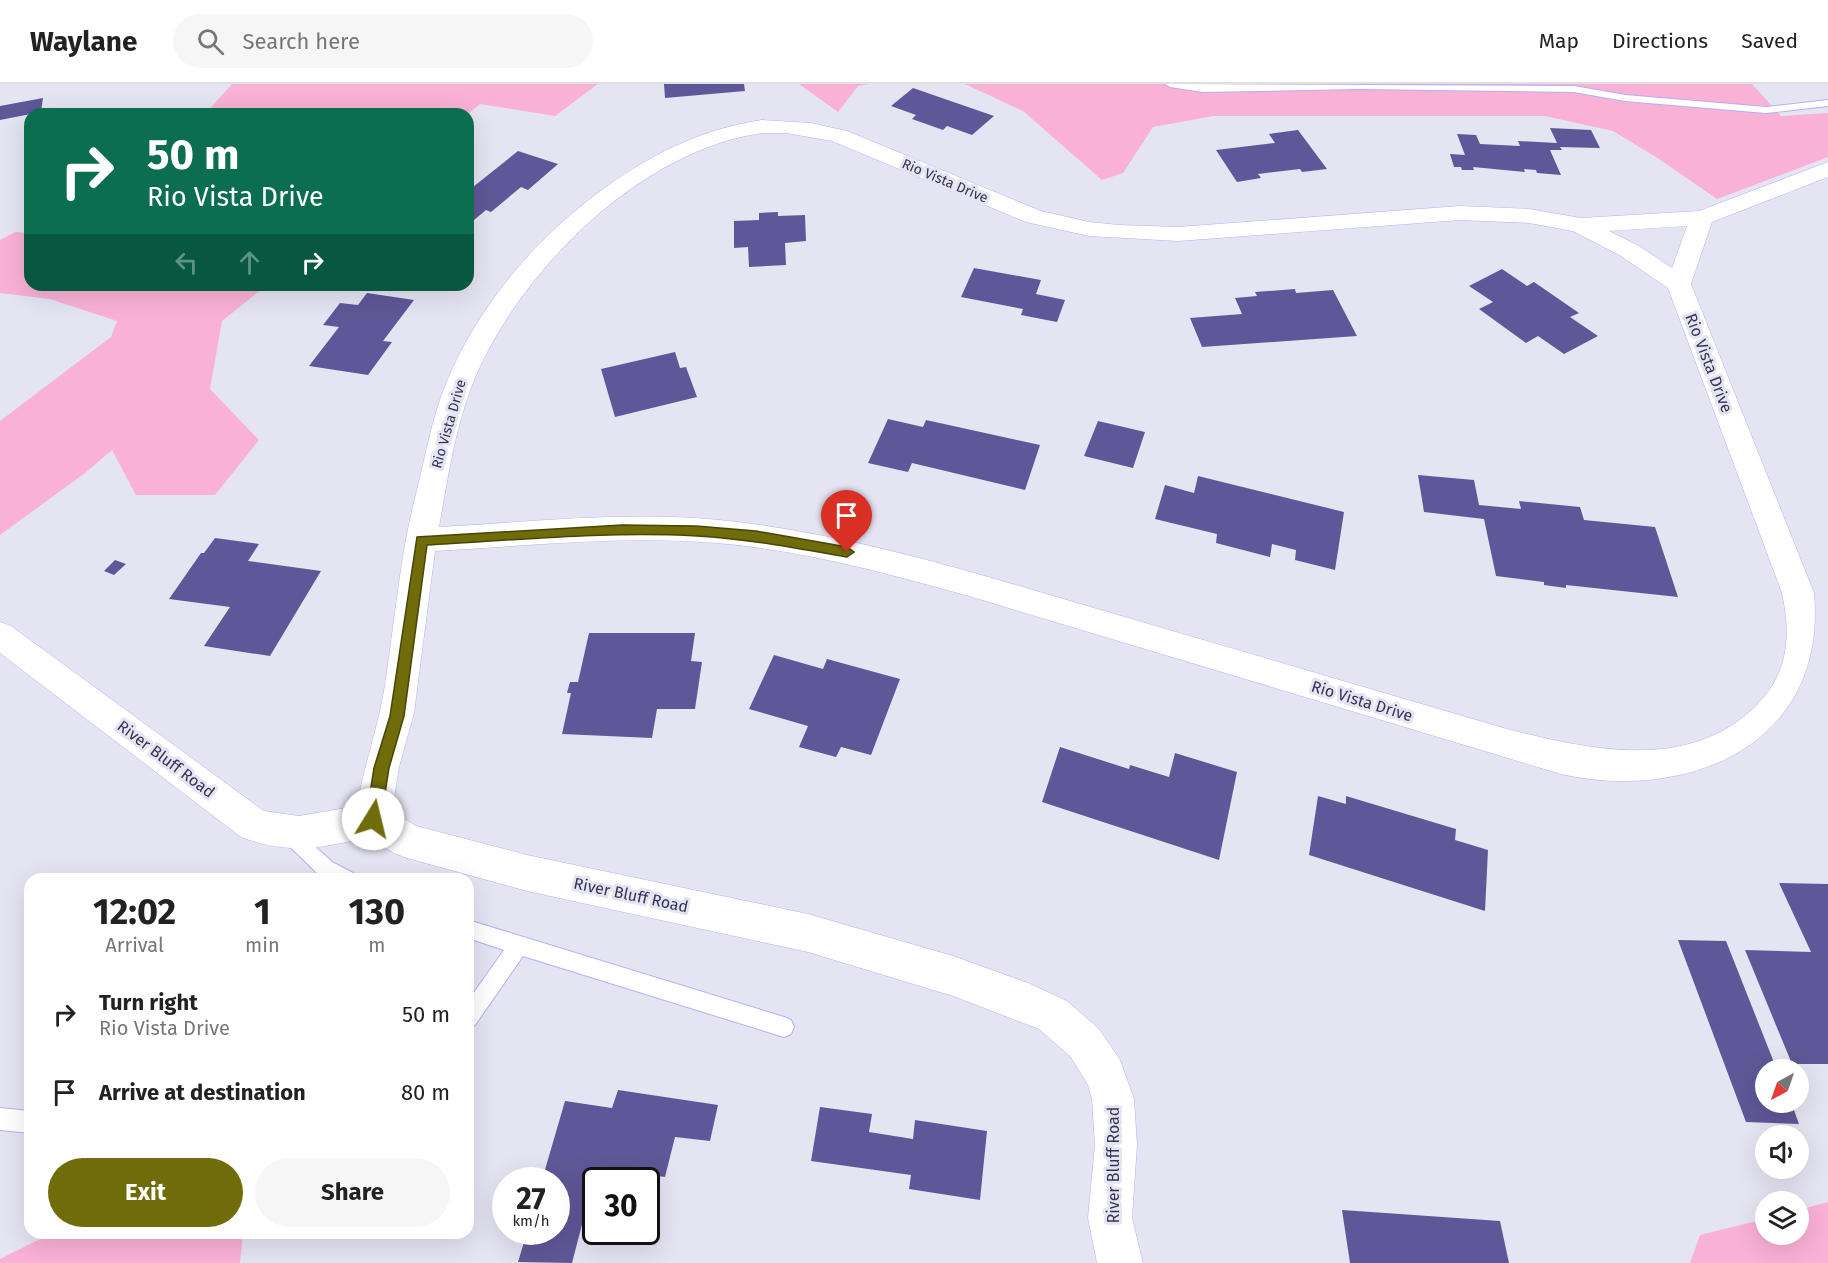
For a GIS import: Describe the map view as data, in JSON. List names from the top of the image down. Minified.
{"streets":{"street":["Rio Vista Drive","River Bluff Road"]},"crossings":[["Rio Vista Drive","River Bluff Road"]],"north":"bottom left","page":{"header":"Waylane","search":"Search here","nav":["Map","Directions","Saved"],"turn":["50 m","Rio Vista Drive"],"eta":["12:02","Arrival","1","min","130","m"],"list":[{"name":"Turn right","note":"Rio Vista Drive","value":"50 m"},{"name":"Arrive at destination","value":"80 m"}],"buttons":["Exit","Share"],"speed":"27 km/h","limit":"30"}}
